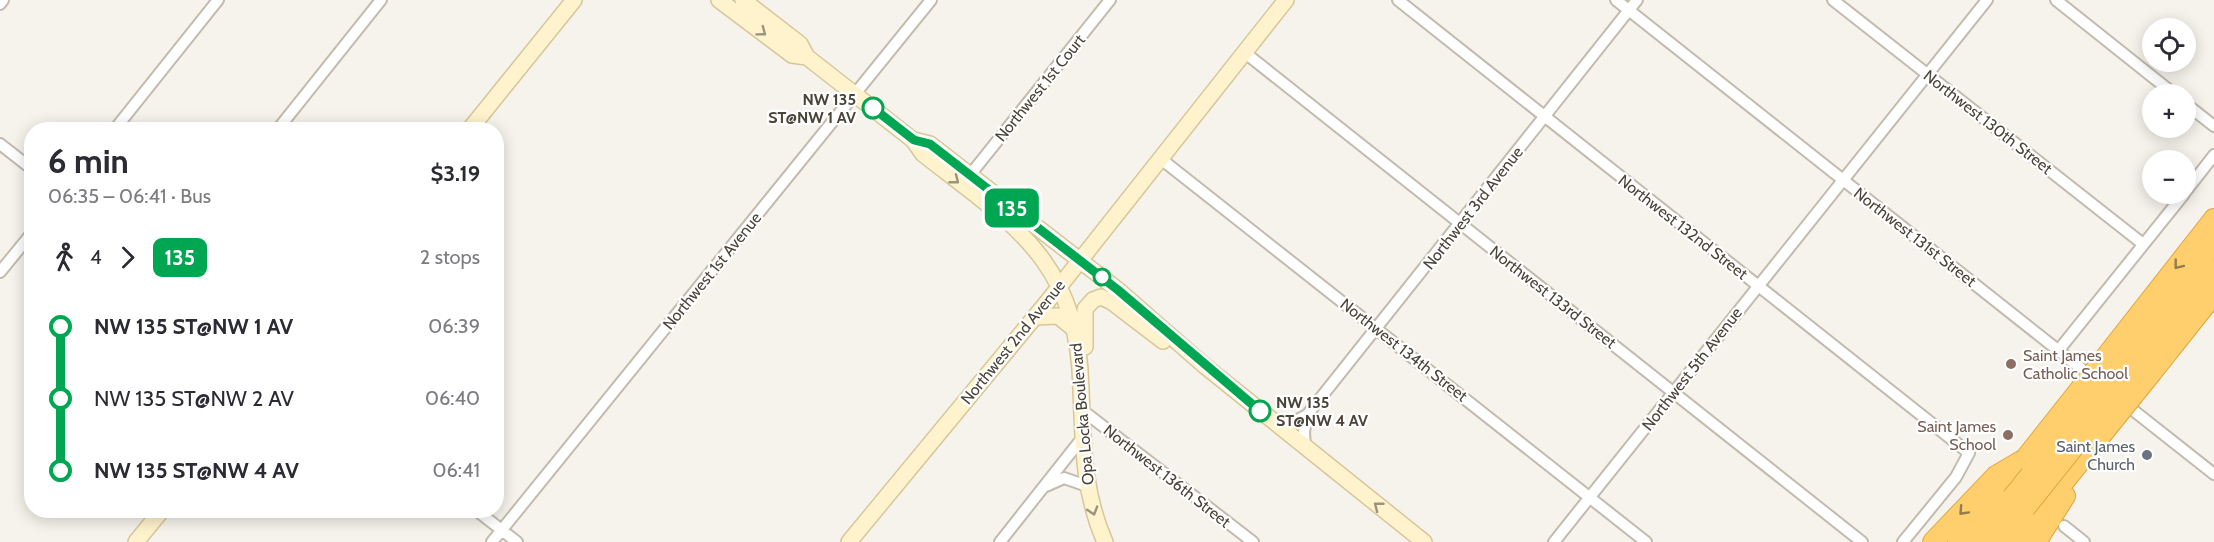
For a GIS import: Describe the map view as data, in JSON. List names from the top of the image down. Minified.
{"streets":{"main road":["Northwest 2nd Avenue","Opa Locka Boulevard"],"street":["Northwest 1st Court","Northwest 130th Street","Northwest 3rd Avenue","Northwest 132nd Street","Northwest 131st Street","Northwest 1st Avenue","Northwest 133rd Street","Northwest 134th Street","Northwest 5th Avenue","Northwest 136th Street"]},"crossings":[["Northwest 130th Street","Northwest 5th Avenue"],["Northwest 3rd Avenue","Northwest 132nd Street"],["Northwest 3rd Avenue","Northwest 131st Street"],["Northwest 3rd Avenue","Northwest 133rd Street"],["Northwest 3rd Avenue","Northwest 134th Street"],["Northwest 132nd Street","Northwest 5th Avenue"],["Northwest 131st Street","Northwest 5th Avenue"],["Northwest 133rd Street","Northwest 2nd Avenue"],["Northwest 133rd Street","Northwest 5th Avenue"],["Northwest 2nd Avenue","Northwest 134th Street"],["Northwest 2nd Avenue","Opa Locka Boulevard"],["Northwest 134th Street","Northwest 5th Avenue"],["Opa Locka Boulevard","Northwest 136th Street"]],"places":["NW 135 ST@NW 1 AV","Saint James Catholic School","NW 135 ST@NW 4 AV","Saint James School","Saint James Church"],"lines":["bus line 135"],"page":{"on_map":"135","map_buttons":["+","−"],"heading":["6 min","06:35 – 06:41 · Bus","$3.19"],"legs":["4","135","2 stops"],"list":[{"name":"NW 135 ST@NW 1 AV","value":"06:39"},{"name":"NW 135 ST@NW 2 AV","value":"06:40"},{"name":"NW 135 ST@NW 4 AV","value":"06:41"}]}}
